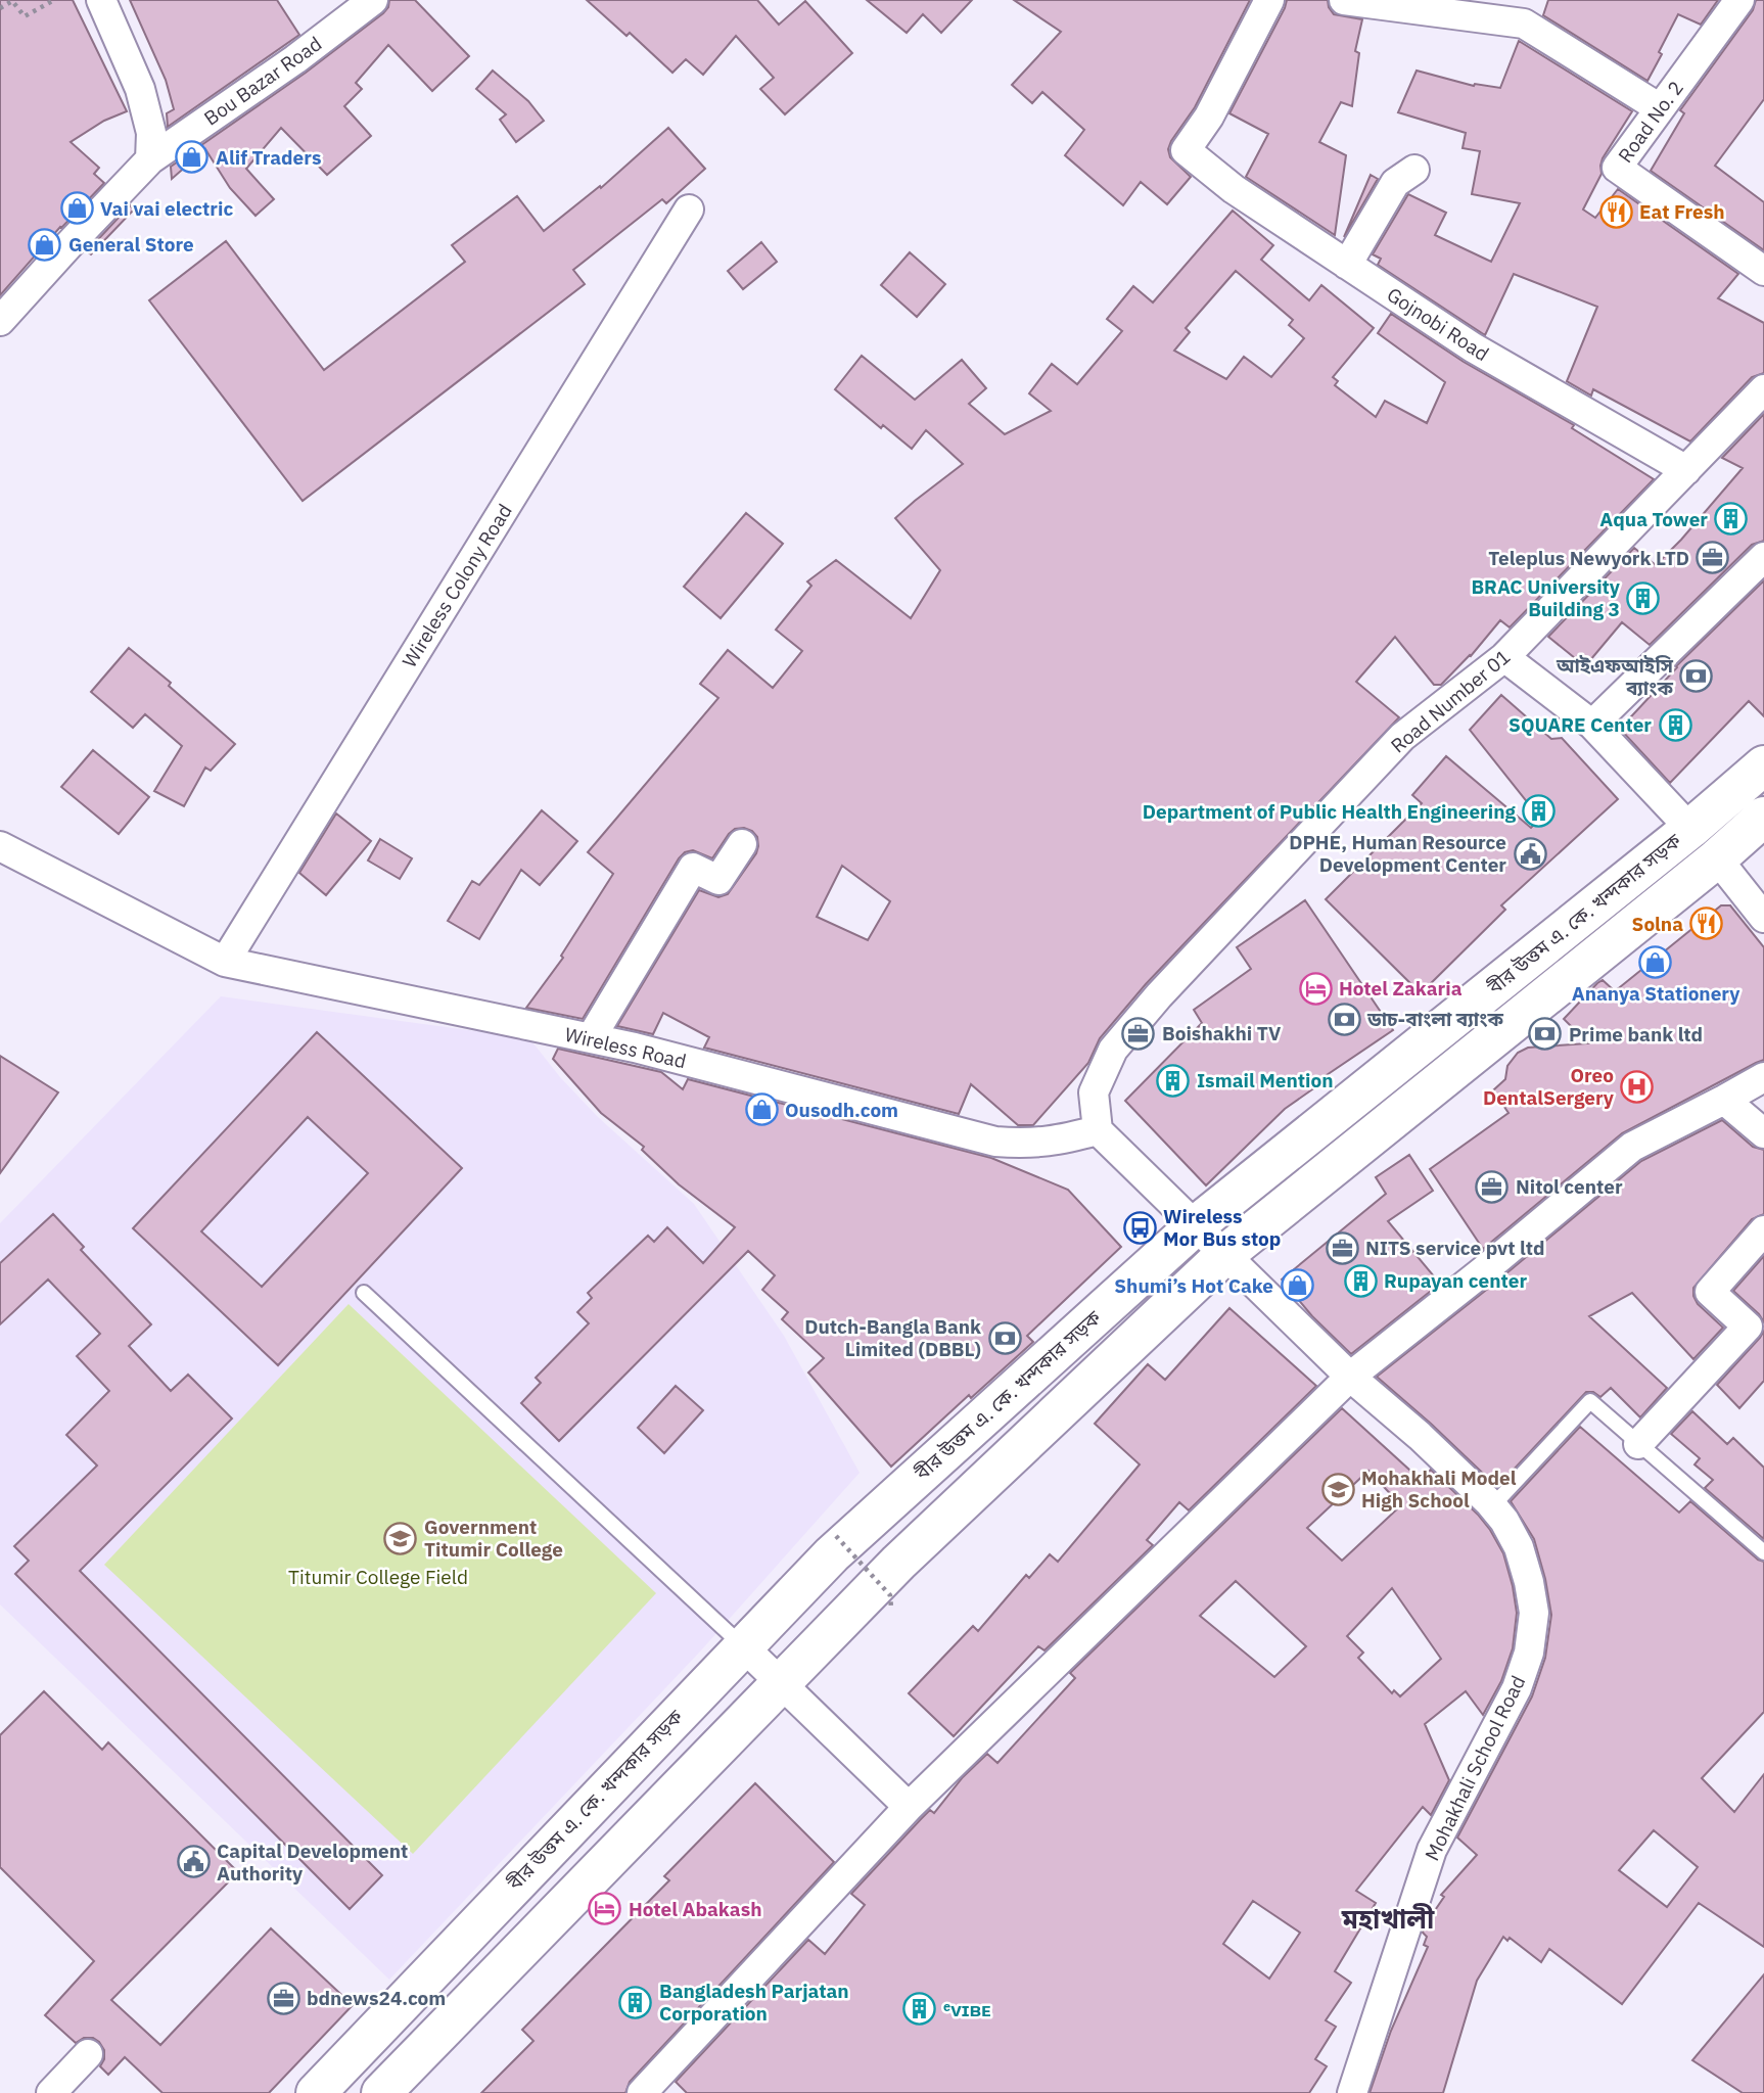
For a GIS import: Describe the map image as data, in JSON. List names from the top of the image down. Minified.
{"streets":{"main road":["বীর উত্তম এ. কে. খন্দকার সড়ক"],"street":["Bou Bazar Road","Road No. 2","Gojnobi Road","Wireless Colony Road","Road Number 01","Wireless Road","Mohakhali School Road"]},"crossings":[["Gojnobi Road","Road Number 01"],["Wireless Colony Road","Wireless Road"],["Road Number 01","Wireless Road"],["বীর উত্তম এ. কে. খন্দকার সড়ক","Mohakhali School Road"]],"districts":["মহাখালী"],"parks":["Titumir College Field"],"places":{"shop":["Alif Traders","Vai vai electric","General Store","Ananya Stationery","Ousodh.com","Shumi’s Hot Cake"],"restaurant":["Eat Fresh","Solna"],"building":["Aqua Tower","BRAC University Building 3","SQUARE Center","Department of Public Health Engineering","Ismail Mention","Rupayan center","Bangladesh Parjatan Corporation","ᵉᴠɪʙᴇ"],"office":["Teleplus Newyork LTD","Boishakhi TV","Nitol center","NITS service pvt ltd","bdnews24.com"],"bank":["আইএফআইসি ব্যাংক","ডাচ-বাংলা ব্যাংক","Prime bank ltd","Dutch-Bangla Bank Limited (DBBL)"],"public building":["DPHE, Human Resource Development Center","Capital Development Authority"],"hotel":["Hotel Zakaria","Hotel Abakash"],"hospital":["Oreo DentalSergery"],"bus stop":["Wireless Mor Bus stop"],"school or university":["Mohakhali Model High School","Government Titumir College"]}}
